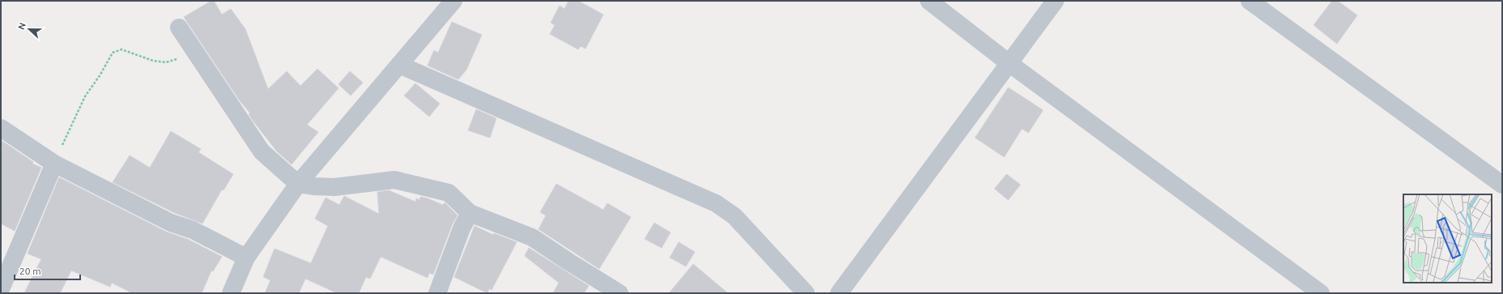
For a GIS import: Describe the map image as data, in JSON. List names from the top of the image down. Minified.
{"scale_bar":"20 m","north":"left"}
